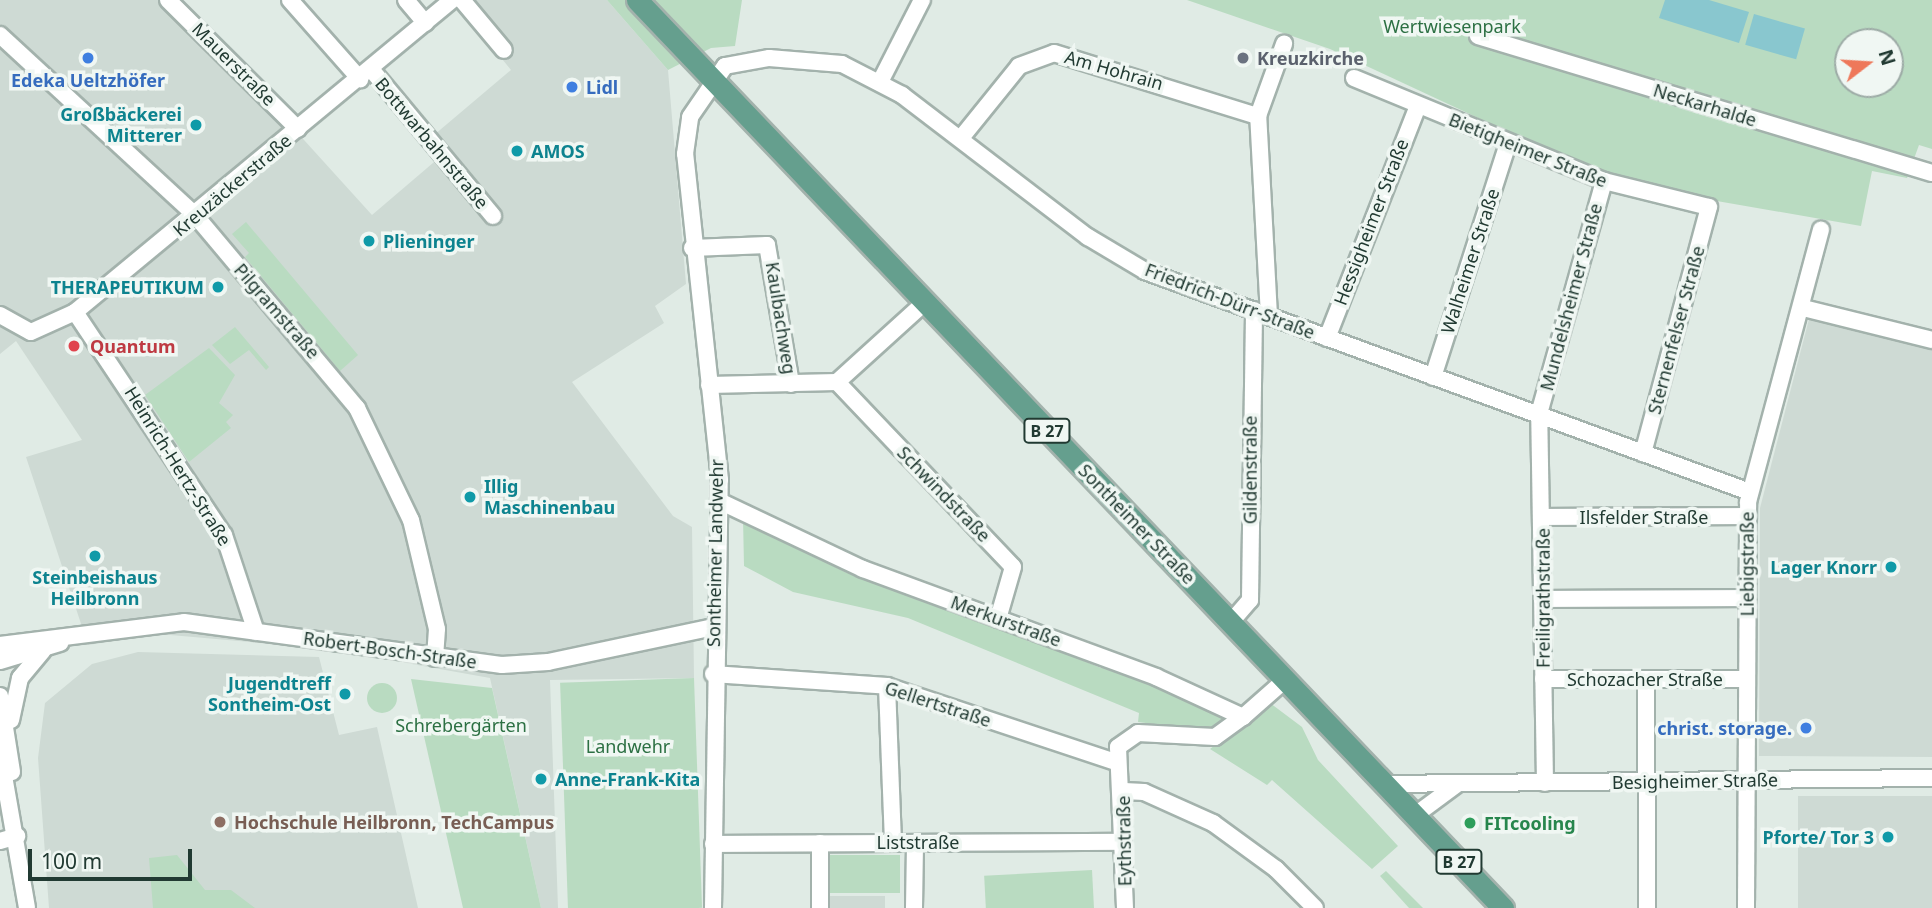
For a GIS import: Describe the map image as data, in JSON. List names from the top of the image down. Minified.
{"streets":{"main road":["B 27","Sontheimer Straße"],"street":["Mauerstraße","Am Hohrain","Neckarhalde","Bottwarbahnstraße","Bietigheimer Straße","Kreuzäckerstraße","Hessigheimer Straße","Walheimer Straße","Mundelsheimer Straße","Friedrich-Dürr-Straße","Pilgramstraße","Kaulbachweg","Sternenfelser Straße","Heinrich-Hertz-Straße","Gildenstraße","Schwindstraße","Ilsfelder Straße","Sontheimer Landwehr","Liebigstraße","Freiligrathstraße","Merkurstraße","Robert-Bosch-Straße","Schozacher Straße","Gellertstraße","Besigheimer Straße","Eythstraße","Liststraße"]},"crossings":[["Mauerstraße","Kreuzäckerstraße"],["Am Hohrain","Friedrich-Dürr-Straße"],["Am Hohrain","Gildenstraße"],["Bottwarbahnstraße","Kreuzäckerstraße"],["Bietigheimer Straße","Hessigheimer Straße"],["Bietigheimer Straße","Walheimer Straße"],["Bietigheimer Straße","Mundelsheimer Straße"],["Bietigheimer Straße","Sternenfelser Straße"],["Kreuzäckerstraße","Pilgramstraße"],["Kreuzäckerstraße","Heinrich-Hertz-Straße"],["Hessigheimer Straße","Friedrich-Dürr-Straße"],["Walheimer Straße","Friedrich-Dürr-Straße"],["Mundelsheimer Straße","Friedrich-Dürr-Straße"],["Mundelsheimer Straße","Freiligrathstraße"],["Friedrich-Dürr-Straße","Sternenfelser Straße"],["Friedrich-Dürr-Straße","B 27"],["Friedrich-Dürr-Straße","Gildenstraße"],["Friedrich-Dürr-Straße","Sontheimer Straße"],["Friedrich-Dürr-Straße","Sontheimer Landwehr"],["Friedrich-Dürr-Straße","Liebigstraße"],["Friedrich-Dürr-Straße","Freiligrathstraße"],["Pilgramstraße","Robert-Bosch-Straße"],["Kaulbachweg","Sontheimer Landwehr"],["B 27","Sontheimer Straße"],["B 27","Sontheimer Landwehr"],["Heinrich-Hertz-Straße","Robert-Bosch-Straße"],["Gildenstraße","Sontheimer Straße"],["Schwindstraße","Merkurstraße"],["Ilsfelder Straße","Liebigstraße"],["Ilsfelder Straße","Freiligrathstraße"],["Sontheimer Straße","Sontheimer Landwehr"],["Sontheimer Straße","Besigheimer Straße"],["Sontheimer Landwehr","Merkurstraße"],["Sontheimer Landwehr","Robert-Bosch-Straße"],["Sontheimer Landwehr","Gellertstraße"],["Sontheimer Landwehr","Liststraße"],["Liebigstraße","Schozacher Straße"],["Liebigstraße","Besigheimer Straße"],["Freiligrathstraße","Schozacher Straße"],["Freiligrathstraße","Besigheimer Straße"],["Gellertstraße","Eythstraße"],["Eythstraße","Liststraße"]],"parks":["Wertwiesenpark","Schrebergärten","Landwehr"],"places":["Edeka Ueltzhöfer","Kreuzkirche","Lidl","Großbäckerei Mitterer","AMOS","Plieninger","THERAPEUTIKUM","Quantum","Illig Maschinenbau","Steinbeishaus Heilbronn","Lager Knorr","Jugendtreff Sontheim-Ost","christ. storage.","Anne-Frank-Kita","Hochschule Heilbronn, TechCampus","FITcooling","Pforte/ Tor 3"],"scale_bar":"100 m","north":"right"}
